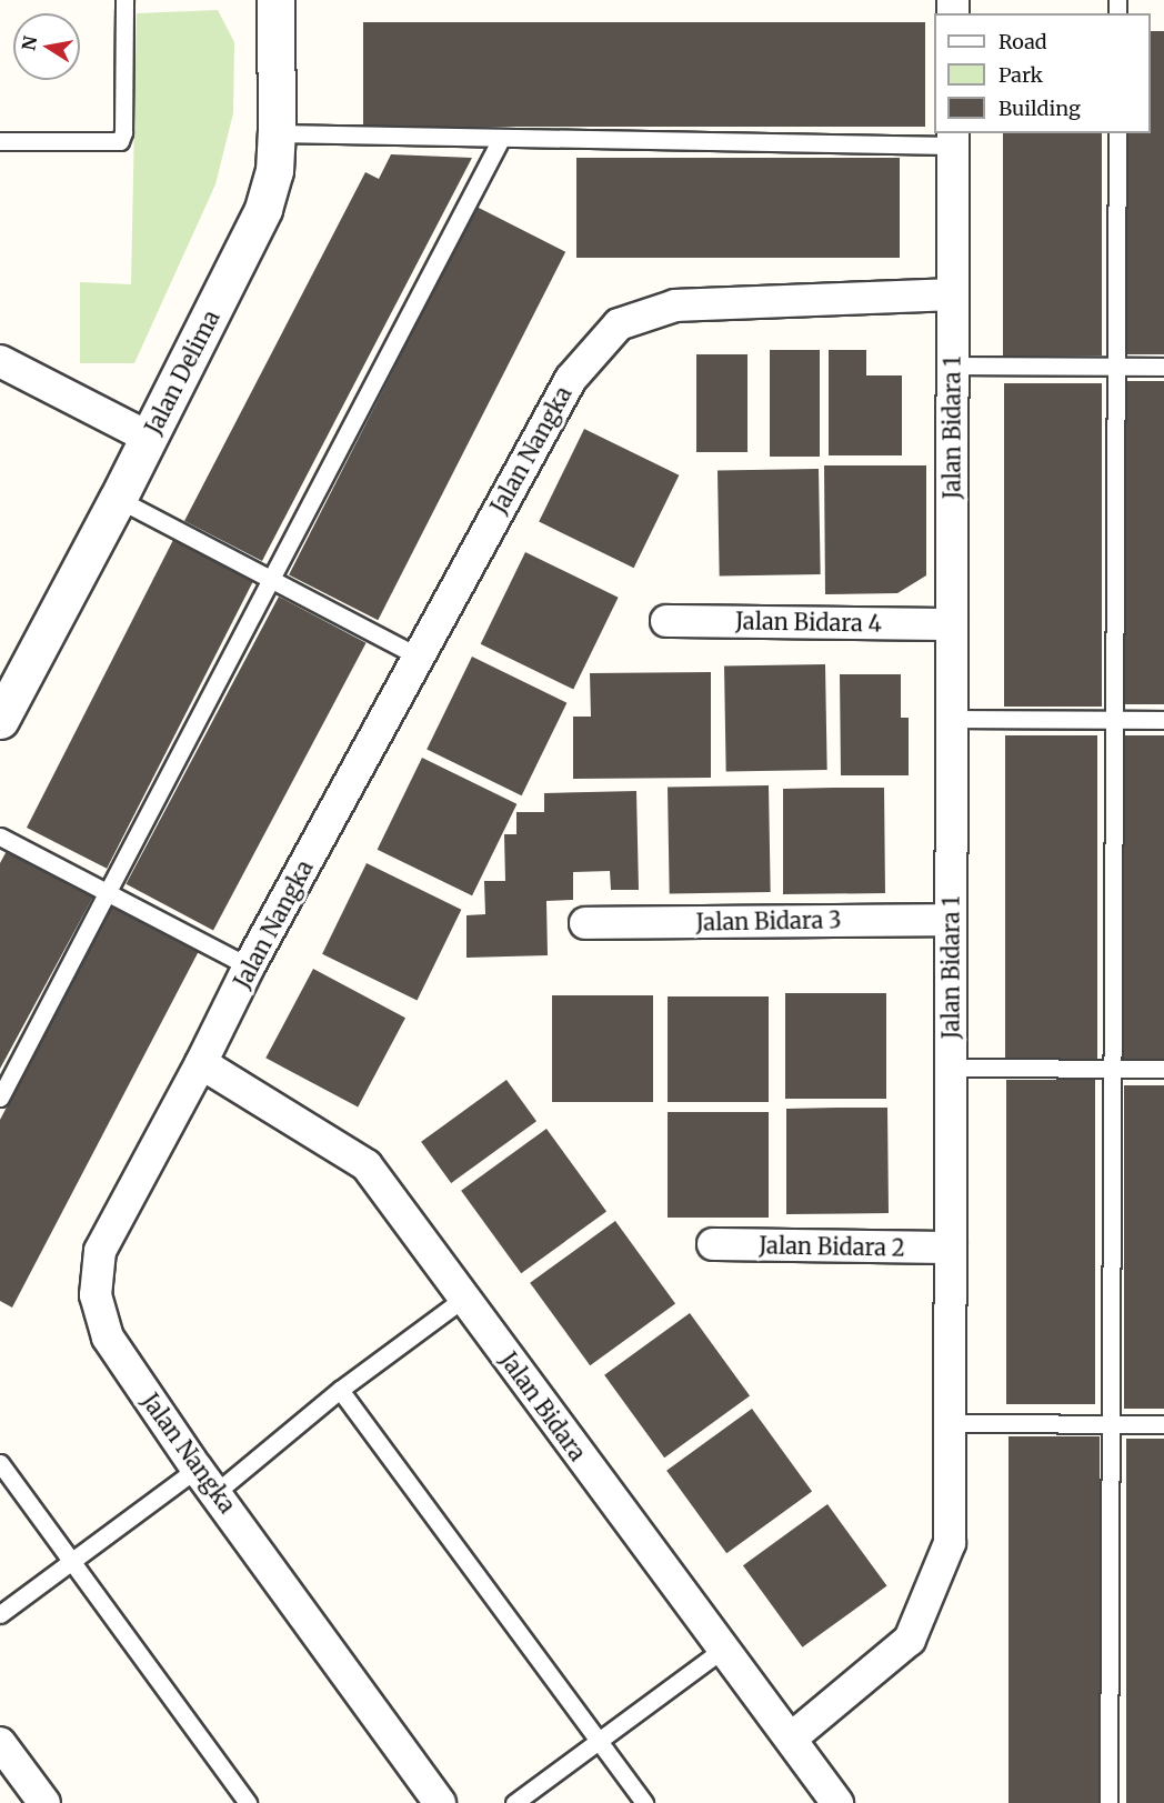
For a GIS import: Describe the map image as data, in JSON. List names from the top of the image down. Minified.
{"streets":{"street":["Jalan Delima","Jalan Bidara 1","Jalan Nangka","Jalan Bidara 4","Jalan Bidara 3","Jalan Bidara 2","Jalan Bidara"]},"crossings":[["Jalan Bidara 1","Jalan Nangka"],["Jalan Bidara 1","Jalan Bidara 4"],["Jalan Bidara 1","Jalan Bidara 3"],["Jalan Bidara 1","Jalan Bidara 2"],["Jalan Bidara 1","Jalan Bidara"],["Jalan Nangka","Jalan Bidara"]],"legend":["Road","Park","Building"],"north":"left"}
